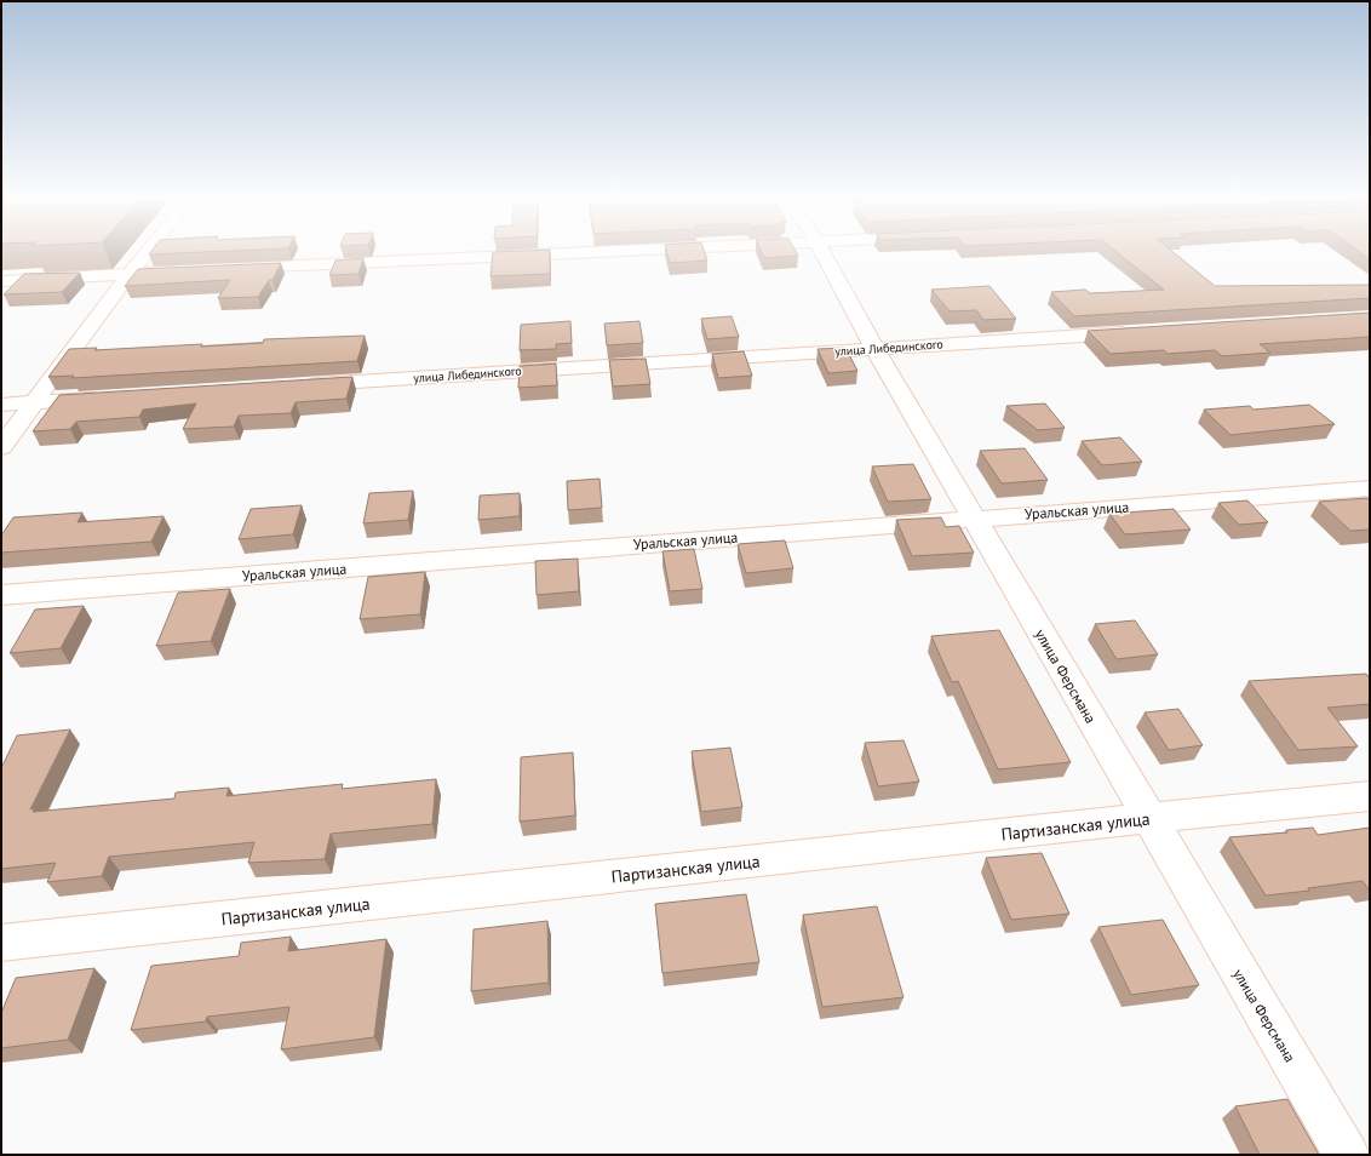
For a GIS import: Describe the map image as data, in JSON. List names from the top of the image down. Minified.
{"streets":{"street":["улица Либединского","Уральская улица","улица Ферсмана","Партизанская улица"]},"crossings":[["улица Либединского","улица Ферсмана"],["Уральская улица","улица Ферсмана"],["улица Ферсмана","Партизанская улица"]]}
